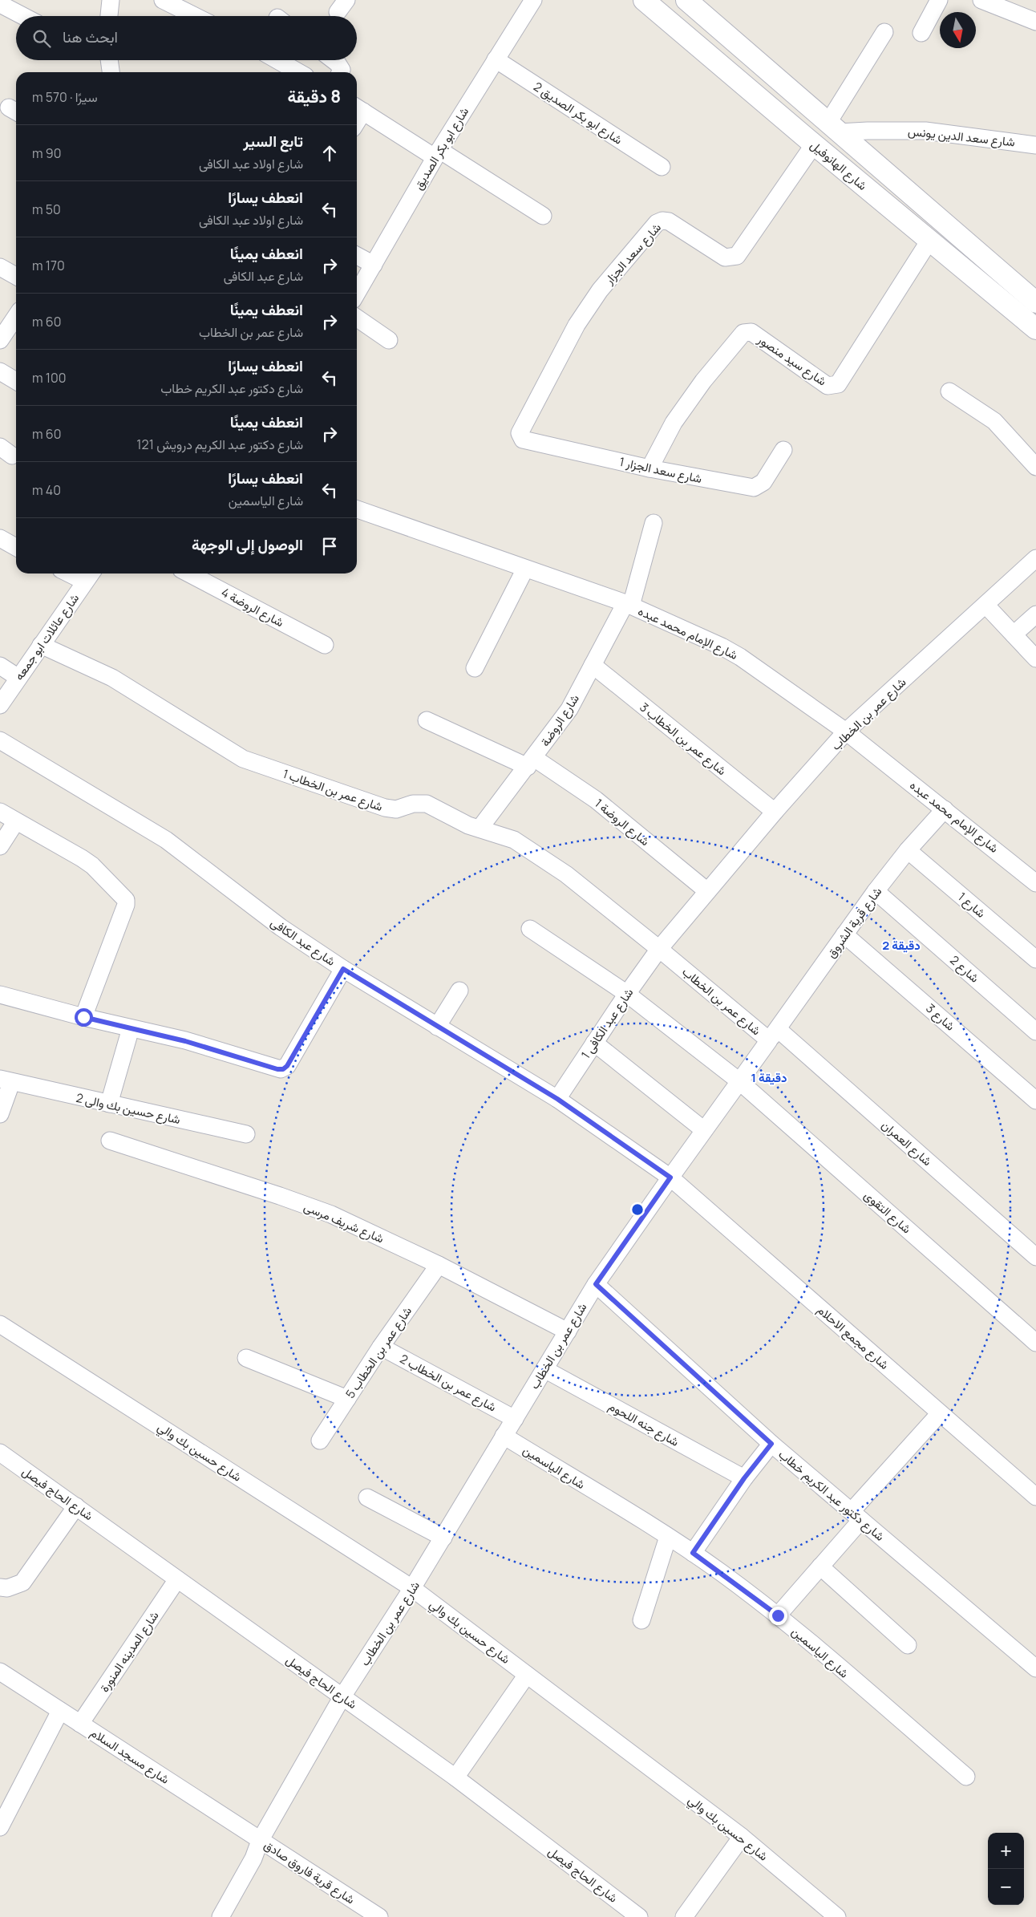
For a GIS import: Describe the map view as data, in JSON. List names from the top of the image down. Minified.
{"streets":{"street":["شارع ابو بكر الصديق 2","شارع سعد الدين يونس","شارع ابو بكر الصديق","شارع الهانوفيل","شارع سعد الجزار","شارع سيد منصور","شارع سعد الجزار 1","شارع الروضة 4","شارع الإمام محمد عبده","شارع عائلات ابو جمعه","شارع عمر بن الخطاب","شارع الروضة","شارع عمر بن الخطاب 3","شارع عمر بن الخطاب 1","شارع الروضة 1","شارع 1","شارع قرية الشروق","شارع عبد الكافى","شارع 2","شارع 3","شارع عبد الكافى 1","شارع حسين بك والى 2","شارع العمران","شارع التقوى","شارع شريف مرسى","شارع مجمع الاحلام","شارع عمر بن الخطاب 5","شارع عمر بن الخطاب 2","شارع جنه اللحوم","شارع حسين بك والي","شارع الياسمين","شارع الحاج فيصل","شارع دكتور عبد الكريم خطاب","شارع المدينه المنورة","شارع مسجد السلام","شارع قرية فاروق صادق"]},"crossings":[["شارع ابو بكر الصديق 2","شارع ابو بكر الصديق"],["شارع سعد الدين يونس","شارع الهانوفيل"],["شارع الهانوفيل","شارع سعد الجزار"],["شارع الهانوفيل","شارع سيد منصور"],["شارع سعد الجزار","شارع سعد الجزار 1"],["شارع سيد منصور","شارع سعد الجزار 1"],["شارع الإمام محمد عبده","شارع عمر بن الخطاب"],["شارع الإمام محمد عبده","شارع الروضة"],["شارع الإمام محمد عبده","شارع قرية الشروق"],["شارع عائلات ابو جمعه","شارع عمر بن الخطاب 1"],["شارع عمر بن الخطاب","شارع عمر بن الخطاب 3"],["شارع عمر بن الخطاب","شارع عمر بن الخطاب 1"],["شارع عمر بن الخطاب","شارع الروضة 1"],["شارع عمر بن الخطاب","شارع قرية الشروق"],["شارع عمر بن الخطاب","شارع عبد الكافى"],["شارع عمر بن الخطاب","شارع عبد الكافى 1"],["شارع عمر بن الخطاب","شارع العمران"],["شارع عمر بن الخطاب","شارع التقوى"],["شارع عمر بن الخطاب","شارع شريف مرسى"],["شارع عمر بن الخطاب","شارع مجمع الاحلام"],["شارع عمر بن الخطاب","شارع عمر بن الخطاب 2"],["شارع عمر بن الخطاب","شارع جنه اللحوم"],["شارع عمر بن الخطاب","شارع حسين بك والي"],["شارع عمر بن الخطاب","شارع الياسمين"],["شارع عمر بن الخطاب","شارع الحاج فيصل"],["شارع عمر بن الخطاب","شارع دكتور عبد الكريم خطاب"],["شارع عمر بن الخطاب","شارع مسجد السلام"],["شارع عمر بن الخطاب","شارع قرية فاروق صادق"],["شارع الروضة","شارع عمر بن الخطاب 3"],["شارع الروضة","شارع عمر بن الخطاب 1"],["شارع الروضة","شارع الروضة 1"],["شارع عمر بن الخطاب 1","شارع عبد الكافى 1"],["شارع 1","شارع قرية الشروق"],["شارع قرية الشروق","شارع 2"],["شارع قرية الشروق","شارع 3"],["شارع قرية الشروق","شارع العمران"],["شارع عبد الكافى","شارع عبد الكافى 1"],["شارع عبد الكافى","شارع مجمع الاحلام"],["شارع عبد الكافى 1","شارع التقوى"],["شارع شريف مرسى","شارع عمر بن الخطاب 5"],["شارع عمر بن الخطاب 5","شارع عمر بن الخطاب 2"],["شارع الحاج فيصل","شارع المدينه المنورة"],["شارع المدينه المنورة","شارع مسجد السلام"],["شارع مسجد السلام","شارع قرية فاروق صادق"]],"north":"bottom","page":{"search":"ابحث هنا","heading":["8 دقيقة","سيرًا · 570 m"],"list":[["تابع السير","شارع اولاد عبد الكافى","90 m"],["انعطف يسارًا","شارع اولاد عبد الكافى","50 m"],["انعطف يمينًا","شارع عبد الكافى","170 m"],["انعطف يمينًا","شارع عمر بن الخطاب","60 m"],["انعطف يسارًا","شارع دكتور عبد الكريم خطاب","100 m"],["انعطف يمينًا","شارع دكتور عبد الكريم درويش 121","60 m"],["انعطف يسارًا","شارع الياسمين","40 m"],"الوصول إلى الوجهة"],"map_buttons":["+","−"]},"rings":["2 دقيقة","1 دقيقة"]}
